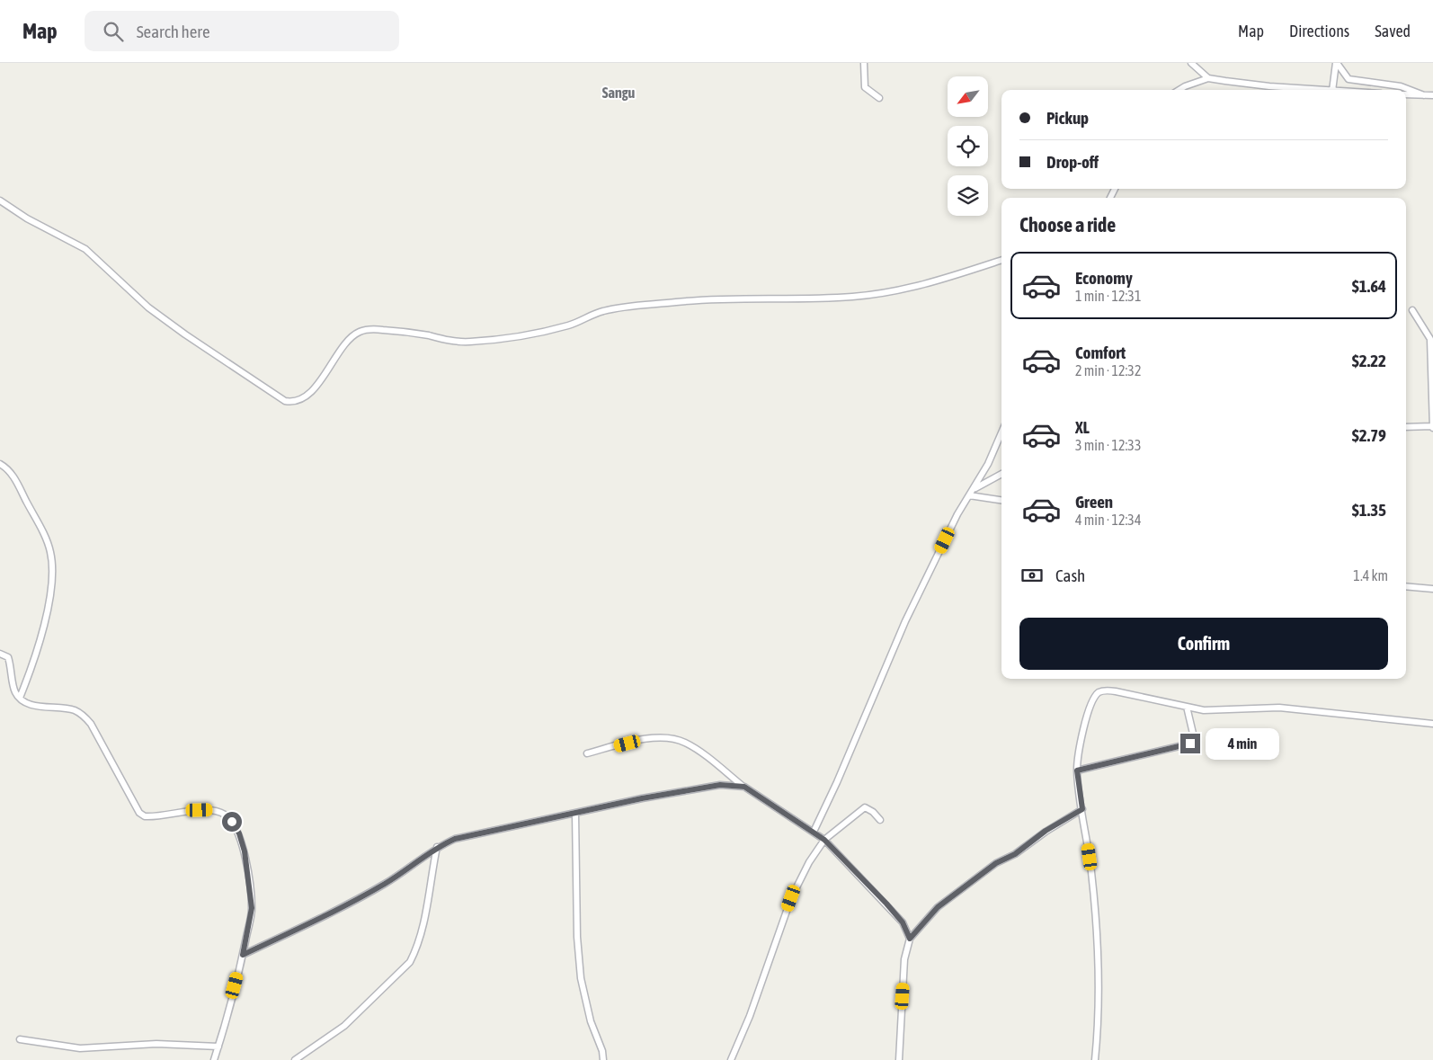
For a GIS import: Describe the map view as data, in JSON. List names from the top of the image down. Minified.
{"districts":["Sangu"],"north":"bottom left","page":{"header":"Map","search":"Search here","nav":["Map","Directions","Saved"],"banner":["Pickup","Drop-off"],"heading":"Choose a ride","list":[{"name":"Economy","note":"1 min · 12:31","value":"$1.64"},{"name":"Comfort","note":"2 min · 12:32","value":"$2.22"},{"name":"XL","note":"3 min · 12:33","value":"$2.79"},{"name":"Green","note":"4 min · 12:34","value":"$1.35"}],"pay":["Cash","1.4 km"],"buttons":"Confirm","bubble":"4 min"}}
